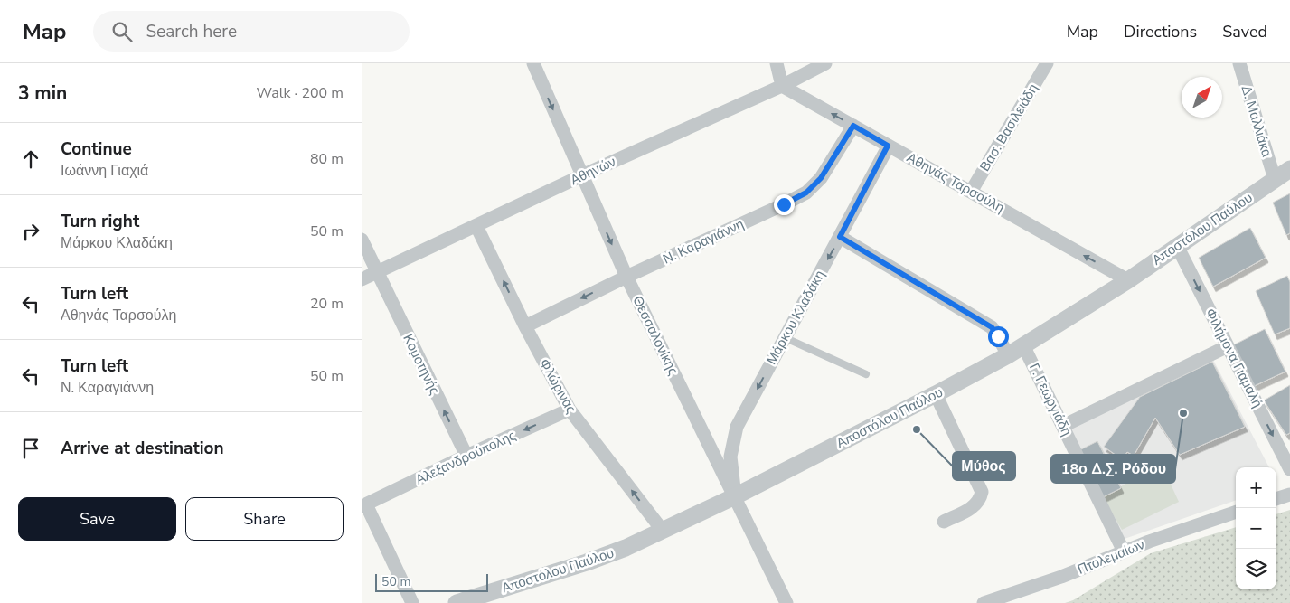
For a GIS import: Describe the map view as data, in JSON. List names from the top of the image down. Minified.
{"streets":{"street":["Δ. Μαλλιάκα","Βασ. Βασιλειάδη","Αθηνών","Αθηνάς Ταρσούλη","Αποστόλου Παύλου","Ν. Καραγιάννη","Μάρκου Κλαδάκη","Θεσσαλονίκης","Φιλήμονα Γιαμαλή","Κομοτηνής","Φλώρινας","Γ. Γεωργιάδη","Αλεξανδρούπολης","Πτολεμαίων"]},"crossings":[["Δ. Μαλλιάκα","Αποστόλου Παύλου"],["Βασ. Βασιλειάδη","Αθηνάς Ταρσούλη"],["Αθηνών","Αθηνάς Ταρσούλη"],["Αθηνών","Θεσσαλονίκης"],["Αθηνών","Κομοτηνής"],["Αθηνών","Φλώρινας"],["Αθηνάς Ταρσούλη","Αποστόλου Παύλου"],["Αθηνάς Ταρσούλη","Ν. Καραγιάννη"],["Αθηνάς Ταρσούλη","Μάρκου Κλαδάκη"],["Αποστόλου Παύλου","Μάρκου Κλαδάκη"],["Αποστόλου Παύλου","Θεσσαλονίκης"],["Αποστόλου Παύλου","Φιλήμονα Γιαμαλή"],["Αποστόλου Παύλου","Φλώρινας"],["Αποστόλου Παύλου","Γ. Γεωργιάδη"],["Ν. Καραγιάννη","Θεσσαλονίκης"],["Ν. Καραγιάννη","Φλώρινας"],["Μάρκου Κλαδάκη","Θεσσαλονίκης"],["Κομοτηνής","Αλεξανδρούπολης"],["Φλώρινας","Αλεξανδρούπολης"],["Γ. Γεωργιάδη","Πτολεμαίων"]],"one_way":["Μάρκου Κλαδάκη","Θεσσαλονίκης","Φιλήμονα Γιαμαλή","Κομοτηνής","Φλώρινας","Αλεξανδρούπολης"],"places":["18ο Δ.Σ. Ρόδου","Μύθος"],"scale_bar":"50 m","north":"top right","page":{"header":"Map","search":"Search here","nav":["Map","Directions","Saved"],"heading":["3 min","Walk · 200 m"],"list":[["Continue","Ιωάννη Γιαχιά","80 m"],["Turn right","Μάρκου Κλαδάκη","50 m"],["Turn left","Αθηνάς Ταρσούλη","20 m"],["Turn left","Ν. Καραγιάννη","50 m"],"Arrive at destination"],"map_buttons":["+","−"],"buttons":["Save","Share"],"scale":"50 m"}}
